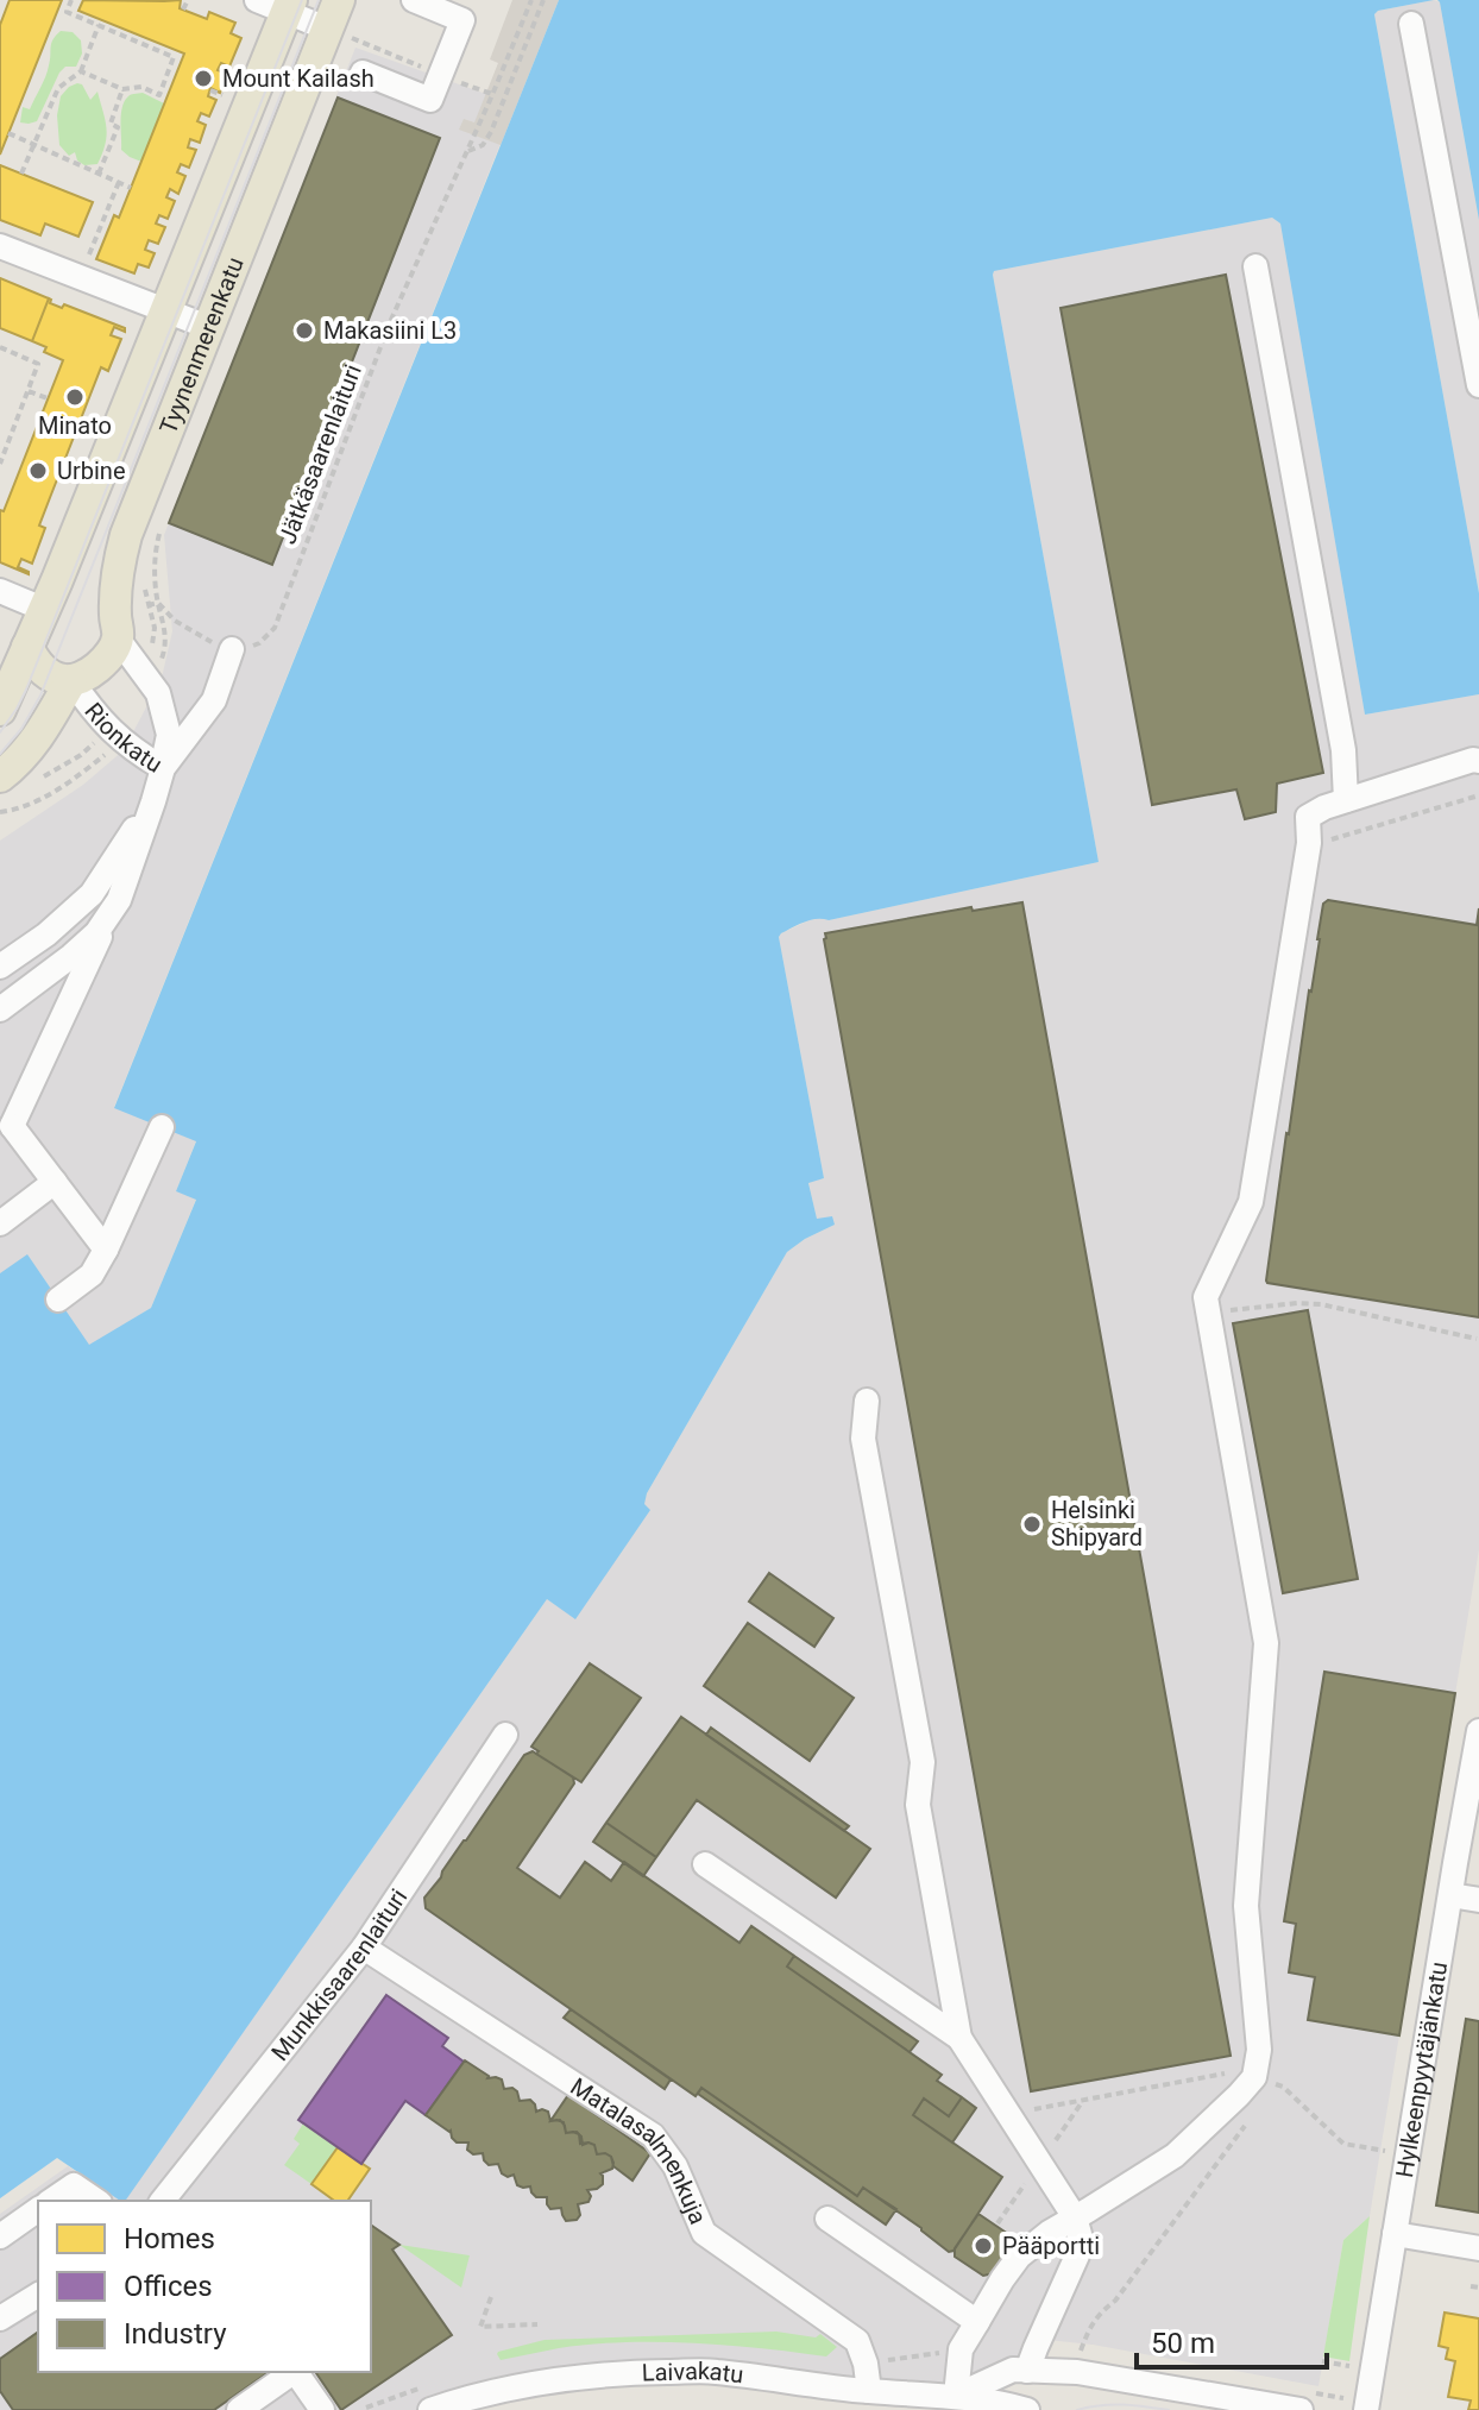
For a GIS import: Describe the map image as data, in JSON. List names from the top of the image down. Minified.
{"streets":{"main road":["Tyynenmerenkatu"],"street":["Rionkatu","Munkkisaarenlaituri","Hylkeenpyytäjänkatu","Matalasalmenkuja","Laivakatu"],"path":["Jätkäsaarenlaituri"]},"crossings":[["Tyynenmerenkatu","Rionkatu"],["Munkkisaarenlaituri","Matalasalmenkuja"],["Matalasalmenkuja","Laivakatu"]],"places":["Mount Kailash","Makasiini L3","Minato","Urbine","Helsinki Shipyard","Pääportti"],"legend":["Homes","Offices","Industry"],"scale_bar":"50 m"}
